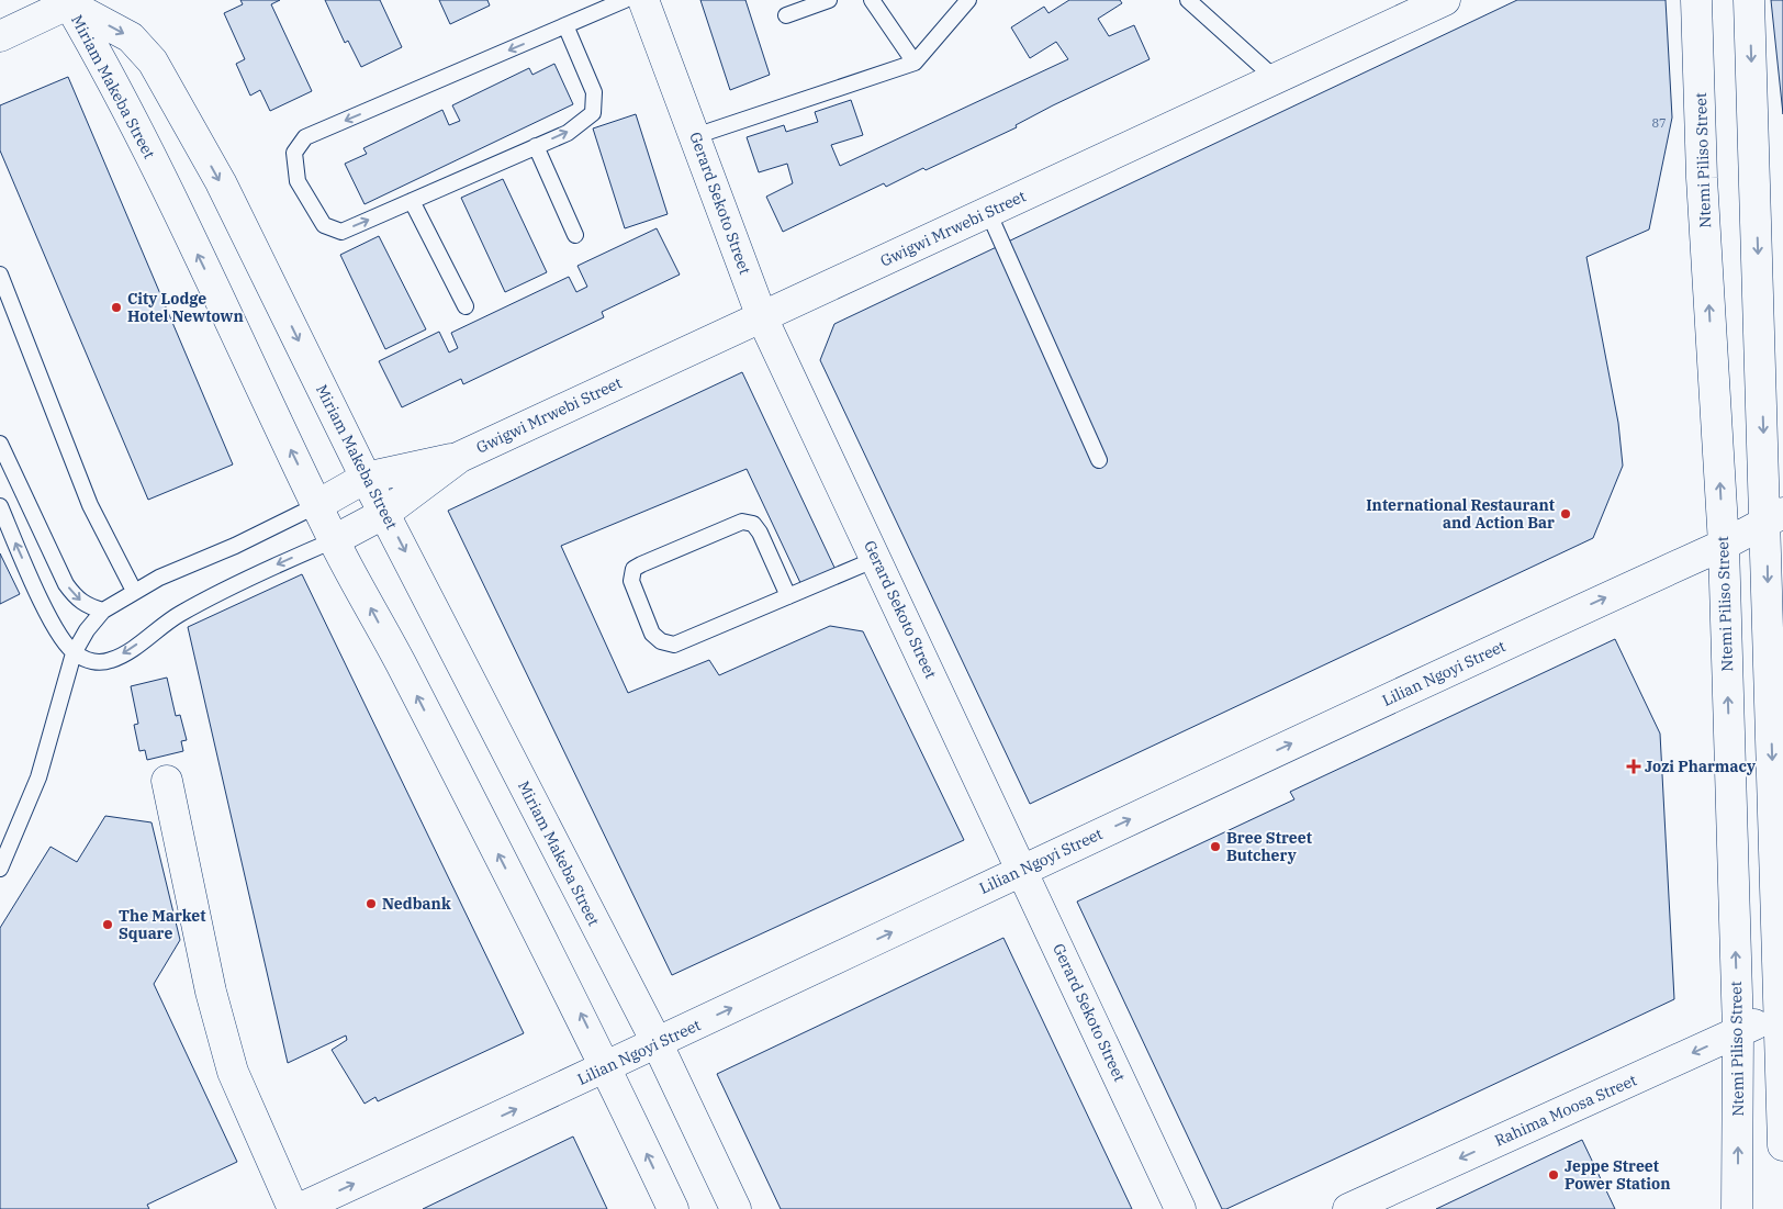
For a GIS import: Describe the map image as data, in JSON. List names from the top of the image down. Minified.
{"streets":{"street":["Miriam Makeba Street","Ntemi Piliso Street","Gerard Sekoto Street","Gwigwi Mrwebi Street","Lilian Ngoyi Street","Rahima Moosa Street"]},"crossings":[["Miriam Makeba Street","Gwigwi Mrwebi Street"],["Miriam Makeba Street","Lilian Ngoyi Street"],["Ntemi Piliso Street","Lilian Ngoyi Street"],["Ntemi Piliso Street","Rahima Moosa Street"],["Gerard Sekoto Street","Gwigwi Mrwebi Street"],["Gerard Sekoto Street","Lilian Ngoyi Street"]],"one_way":["Lilian Ngoyi Street","Rahima Moosa Street"],"places":{"other":["City Lodge Hotel Newtown","International Restaurant and Action Bar","Bree Street Butchery","Nedbank","The Market Square","Jeppe Street Power Station"],"health":["Jozi Pharmacy"]},"house_numbers":["87"]}
